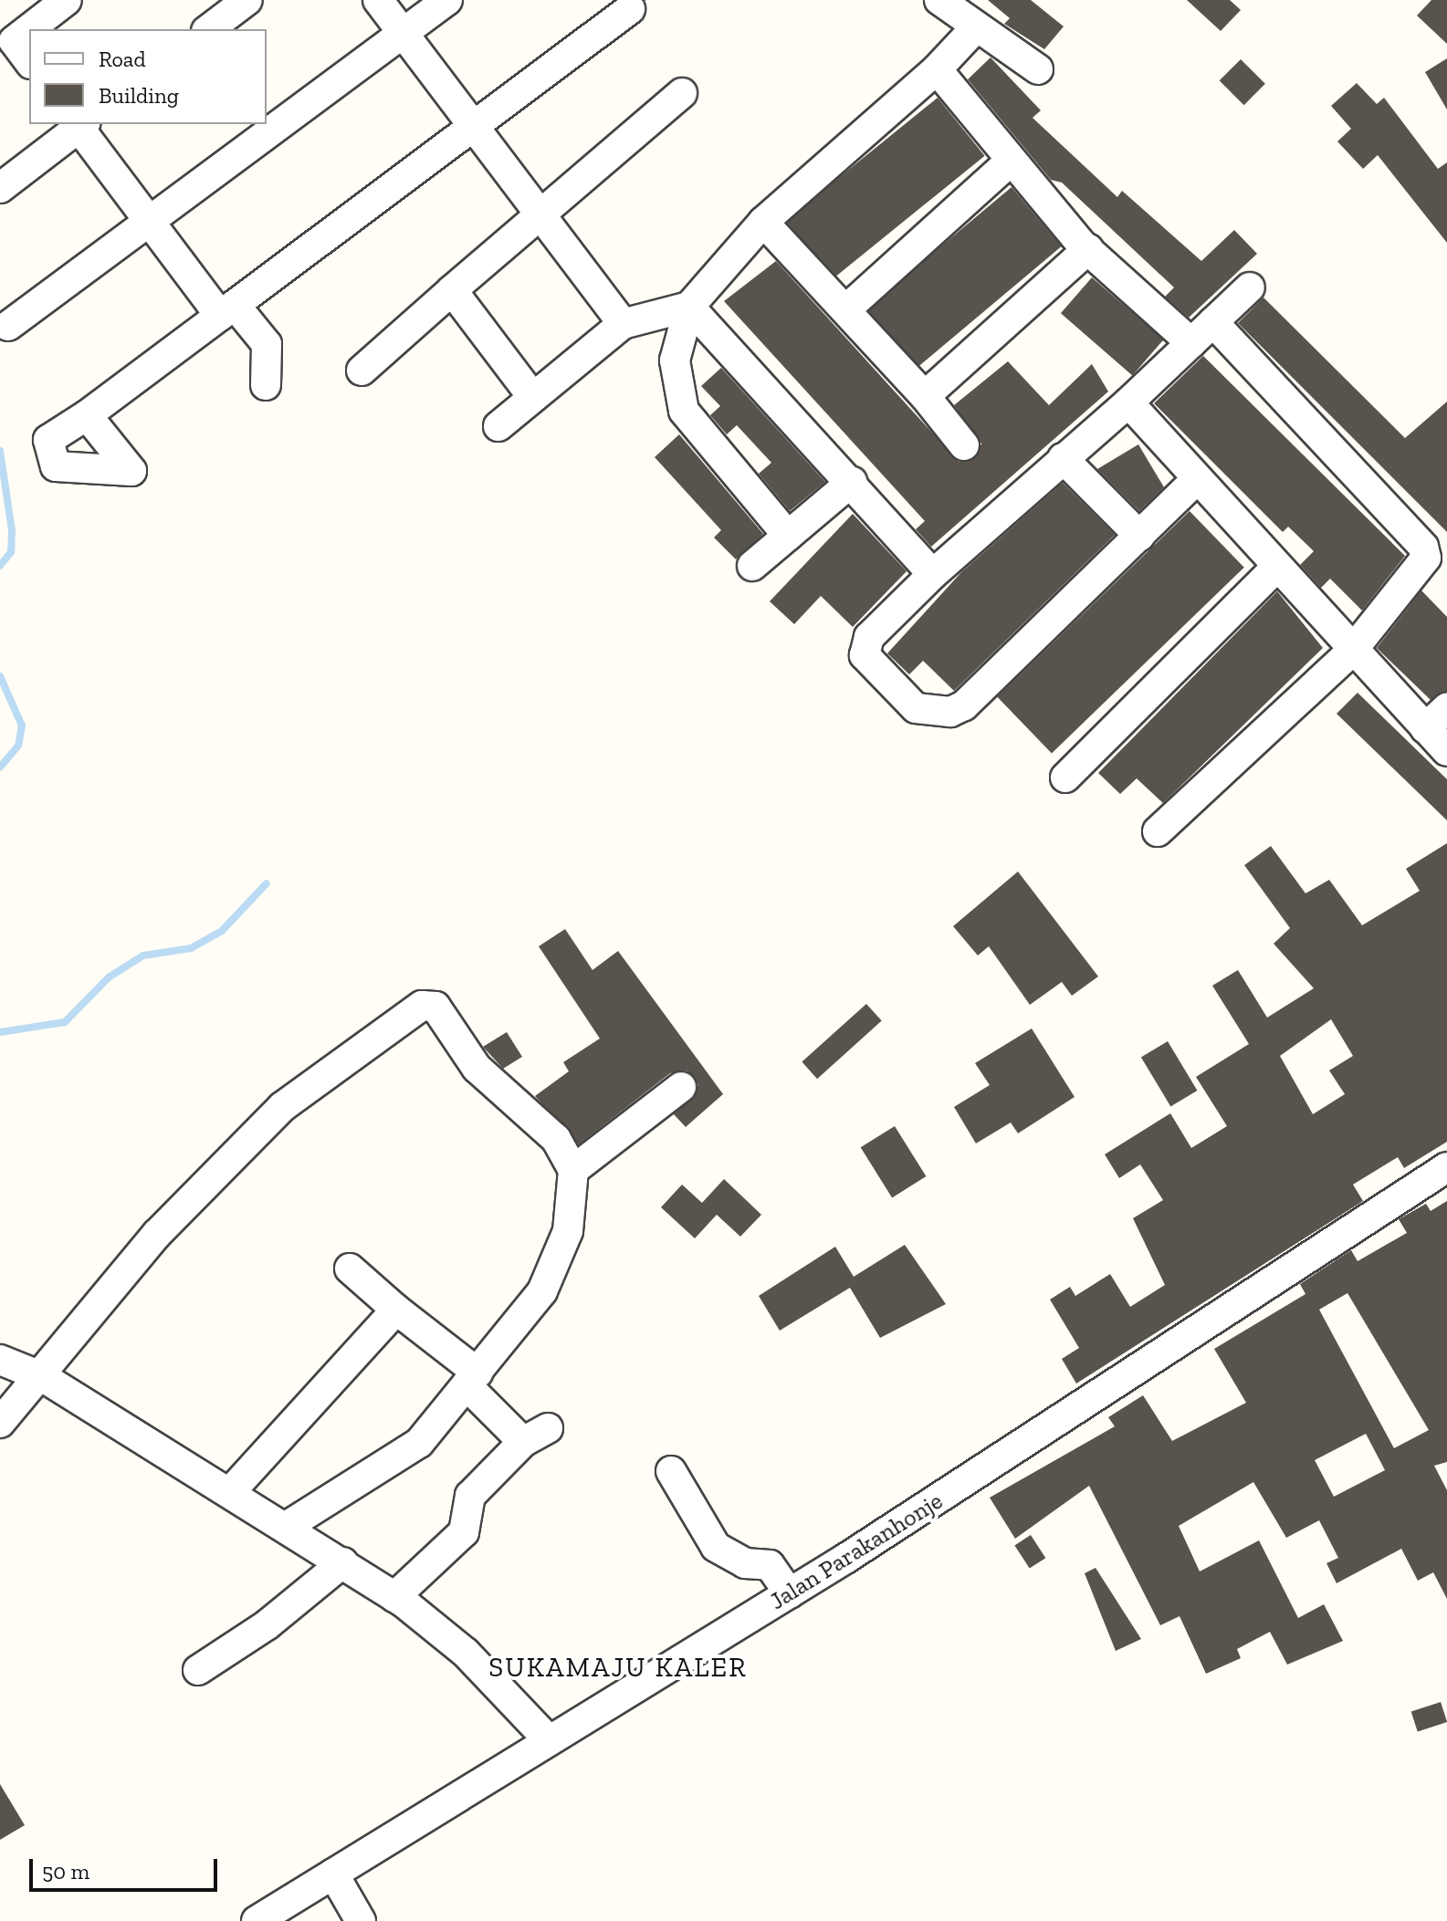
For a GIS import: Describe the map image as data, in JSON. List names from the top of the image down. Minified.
{"streets":{"street":["Jalan Parakanhonje"]},"districts":["SUKAMAJU KALER"],"legend":["Road","Building"],"scale_bar":"50 m"}
